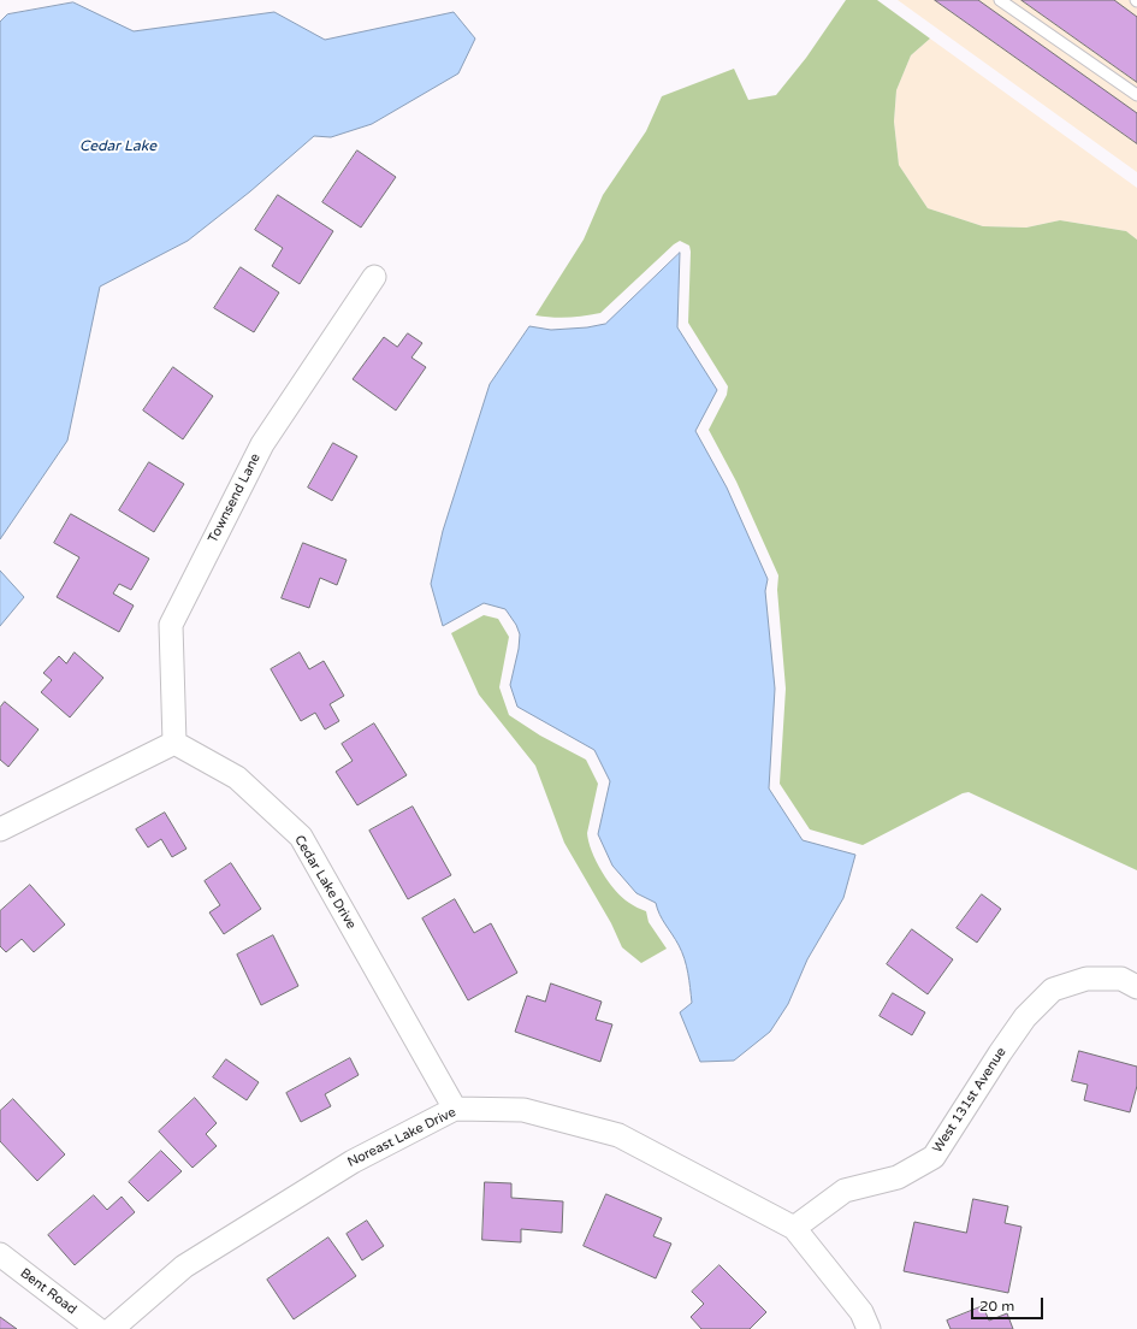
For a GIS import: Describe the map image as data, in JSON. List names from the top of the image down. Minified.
{"streets":{"street":["Townsend Lane","Cedar Lake Drive","West 131st Avenue","Noreast Lake Drive","Bent Road"]},"crossings":[["Townsend Lane","Cedar Lake Drive"],["Cedar Lake Drive","Noreast Lake Drive"],["West 131st Avenue","Noreast Lake Drive"]],"water":["Cedar Lake"],"scale_bar":"20 m"}
